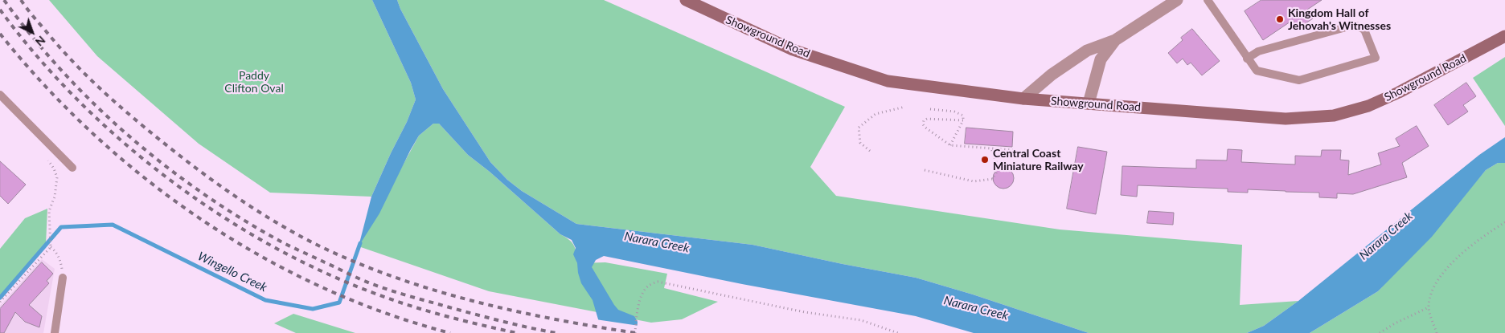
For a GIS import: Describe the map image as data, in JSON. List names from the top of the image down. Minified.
{"streets":{"street":["Showground Road"]},"water":["Narara Creek","Wingello Creek"],"parks":["Paddy Clifton Oval"],"places":["Kingdom Hall of Jehovah's Witnesses","Central Coast Miniature Railway"],"north":"bottom right"}
